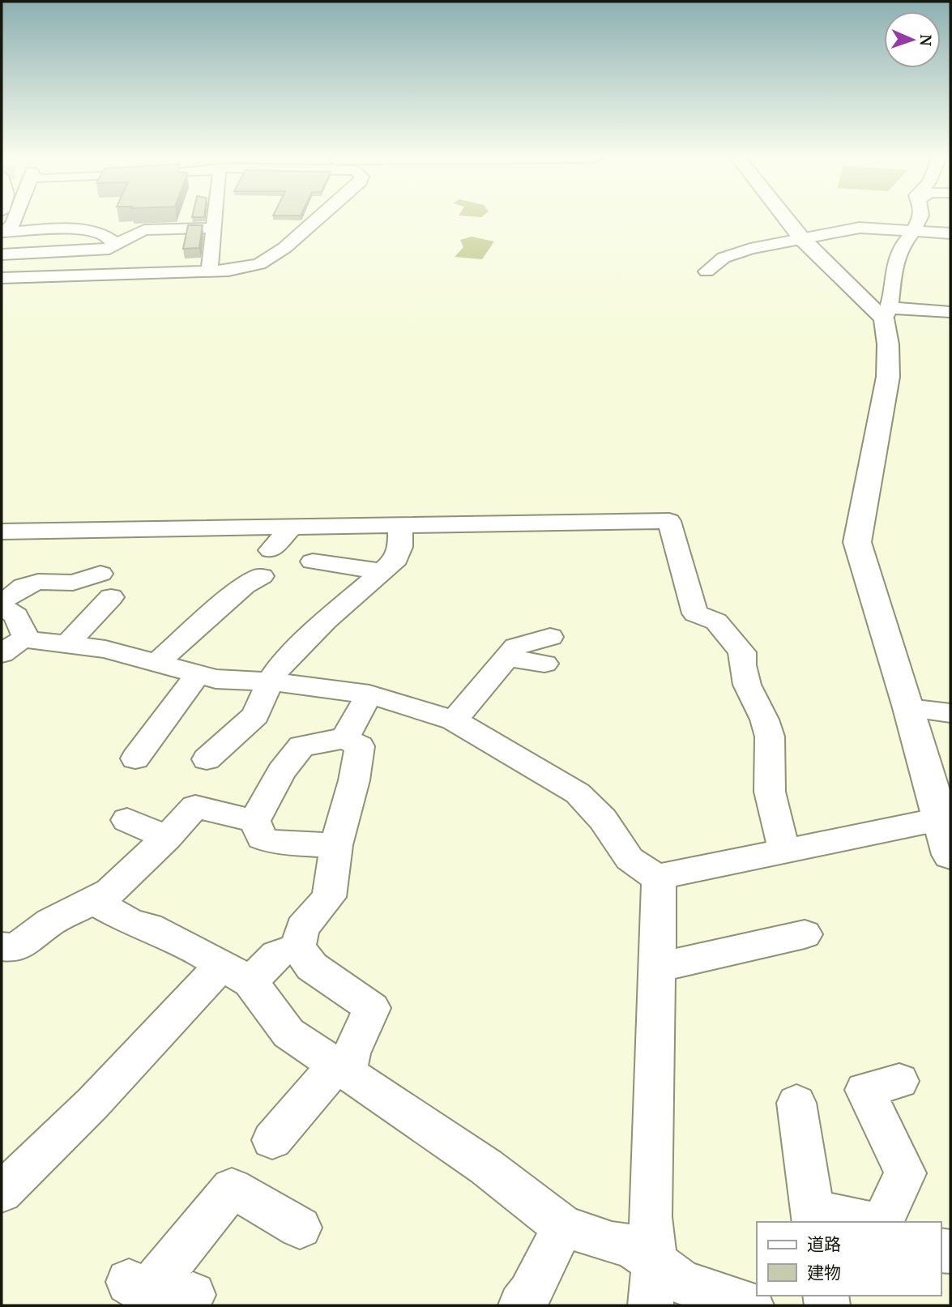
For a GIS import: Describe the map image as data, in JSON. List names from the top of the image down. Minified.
{"legend":["道路","建物"],"north":"right"}
